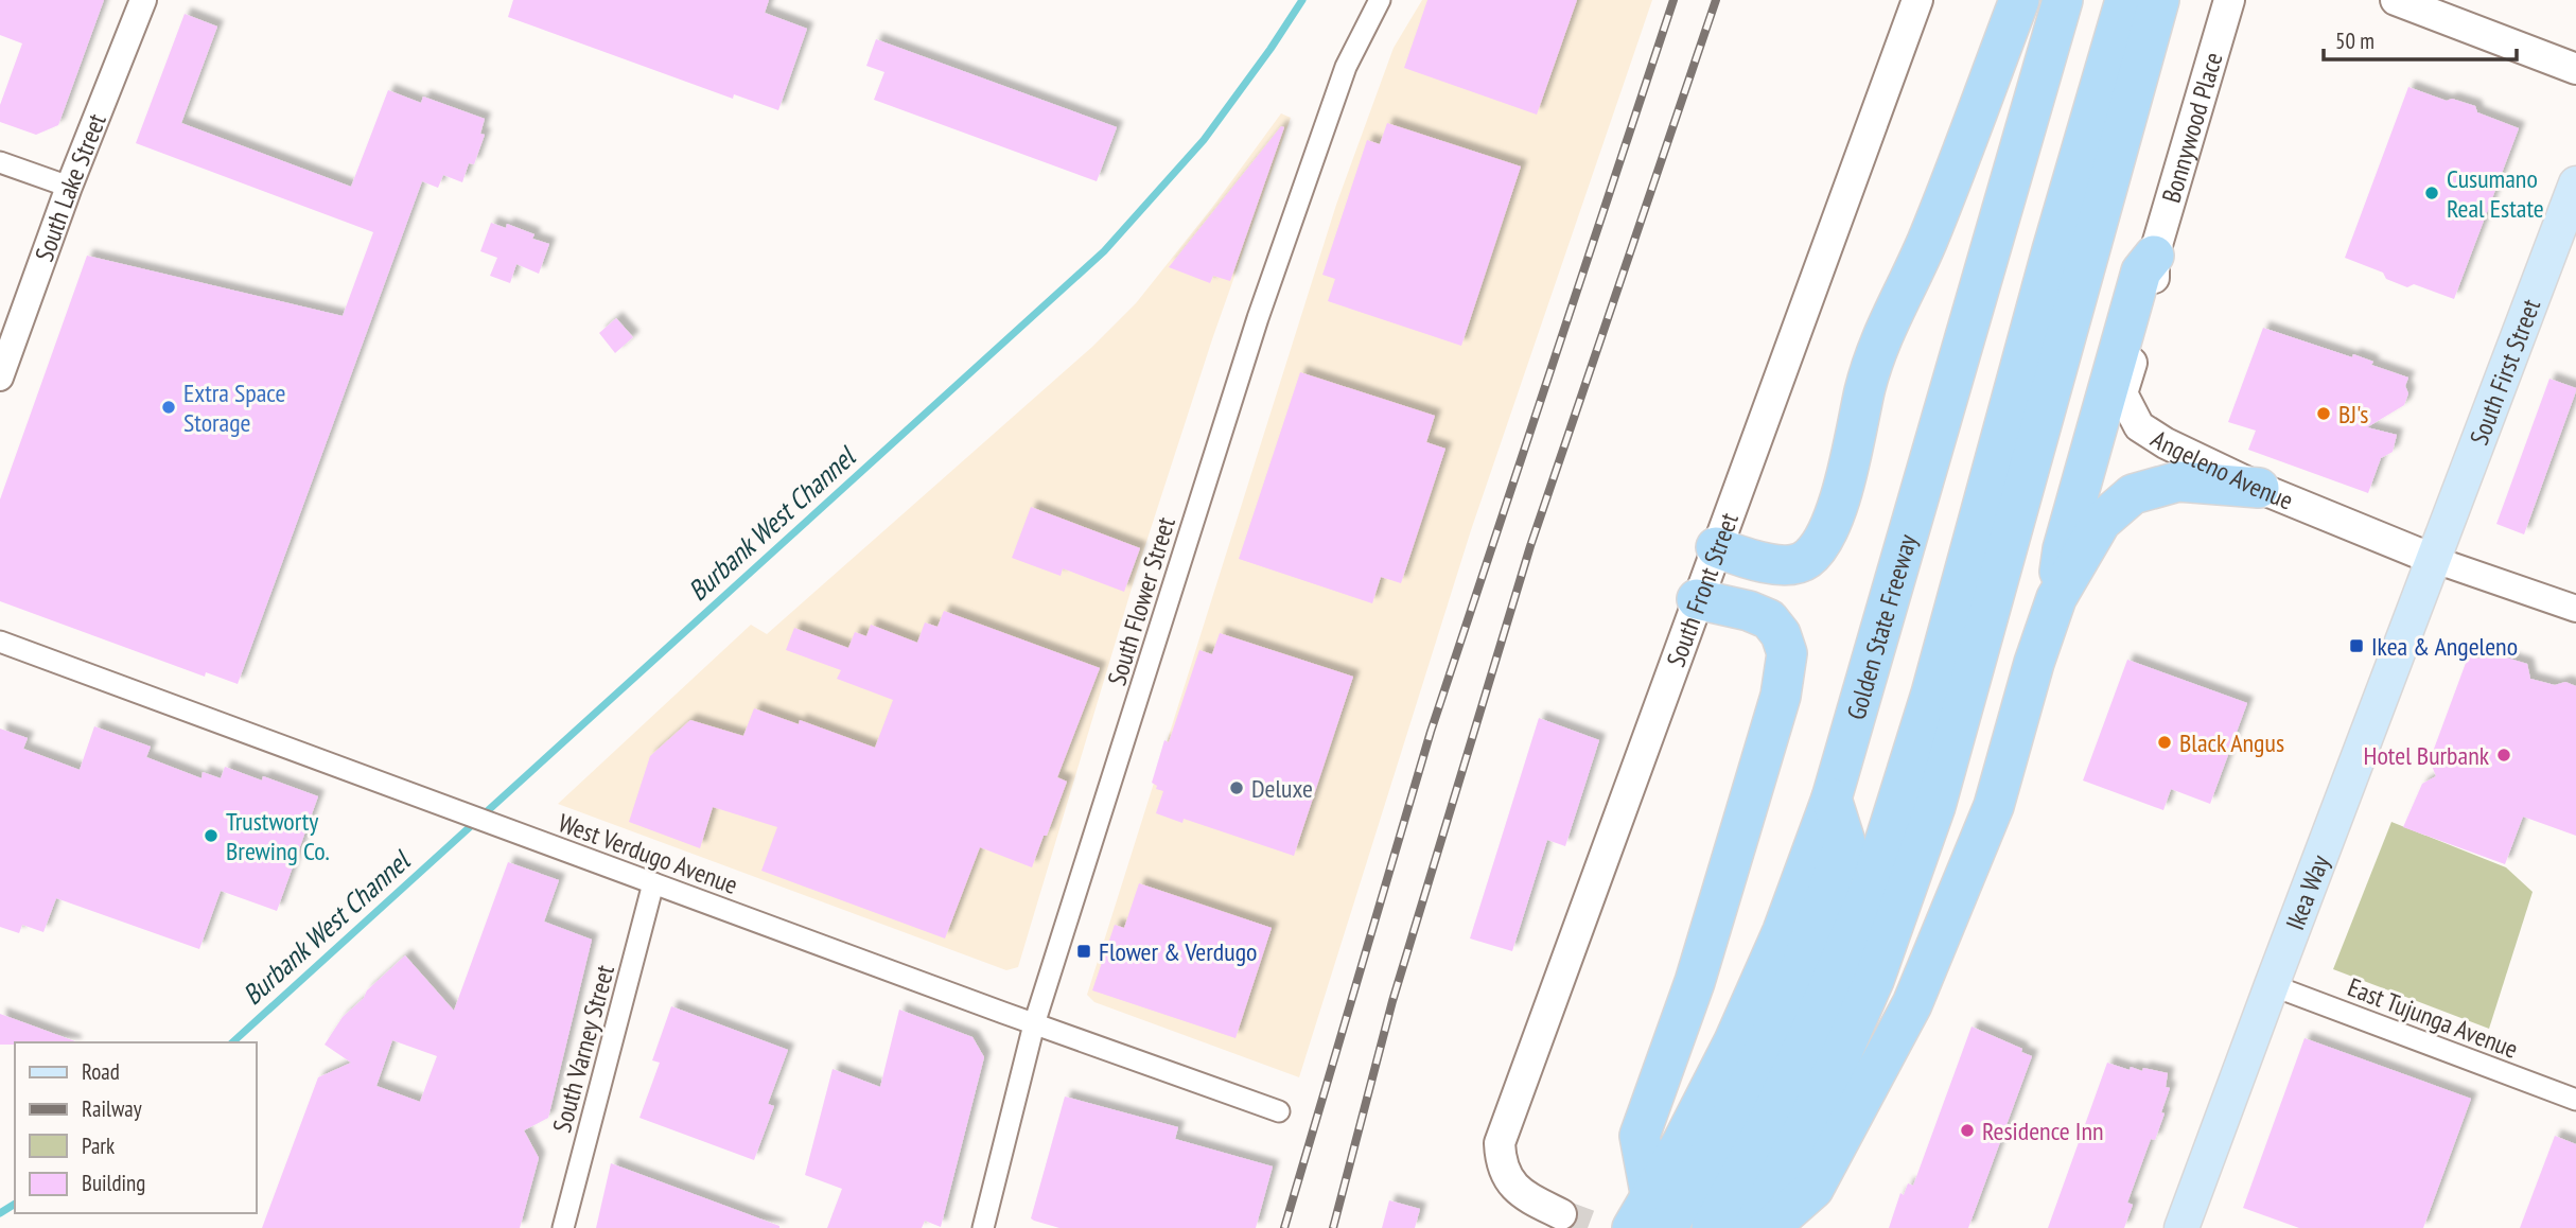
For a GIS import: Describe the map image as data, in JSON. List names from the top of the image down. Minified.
{"streets":{"highway":["Golden State Freeway"],"main road":["Bonnywood Place","South First Street","Angeleno Avenue","South Front Street","Ikea Way"],"street":["South Lake Street","South Flower Street","West Verdugo Avenue","East Tujunga Avenue","South Varney Street"]},"crossings":[["Bonnywood Place","Angeleno Avenue"],["South First Street","Angeleno Avenue"],["South First Street","Ikea Way"],["Angeleno Avenue","Ikea Way"],["South Flower Street","West Verdugo Avenue"],["West Verdugo Avenue","South Varney Street"],["Ikea Way","East Tujunga Avenue"]],"water":["Burbank West Channel"],"places":{"other":["Cusumano Real Estate","Extra Space Storage","BJ's","Black Angus","Hotel Burbank","Deluxe","Trustworty Brewing Co.","Residence Inn"],"transit":["Ikea & Angeleno","Flower & Verdugo"]},"legend":["Road","Railway","Park","Building"],"scale_bar":"50 m"}
